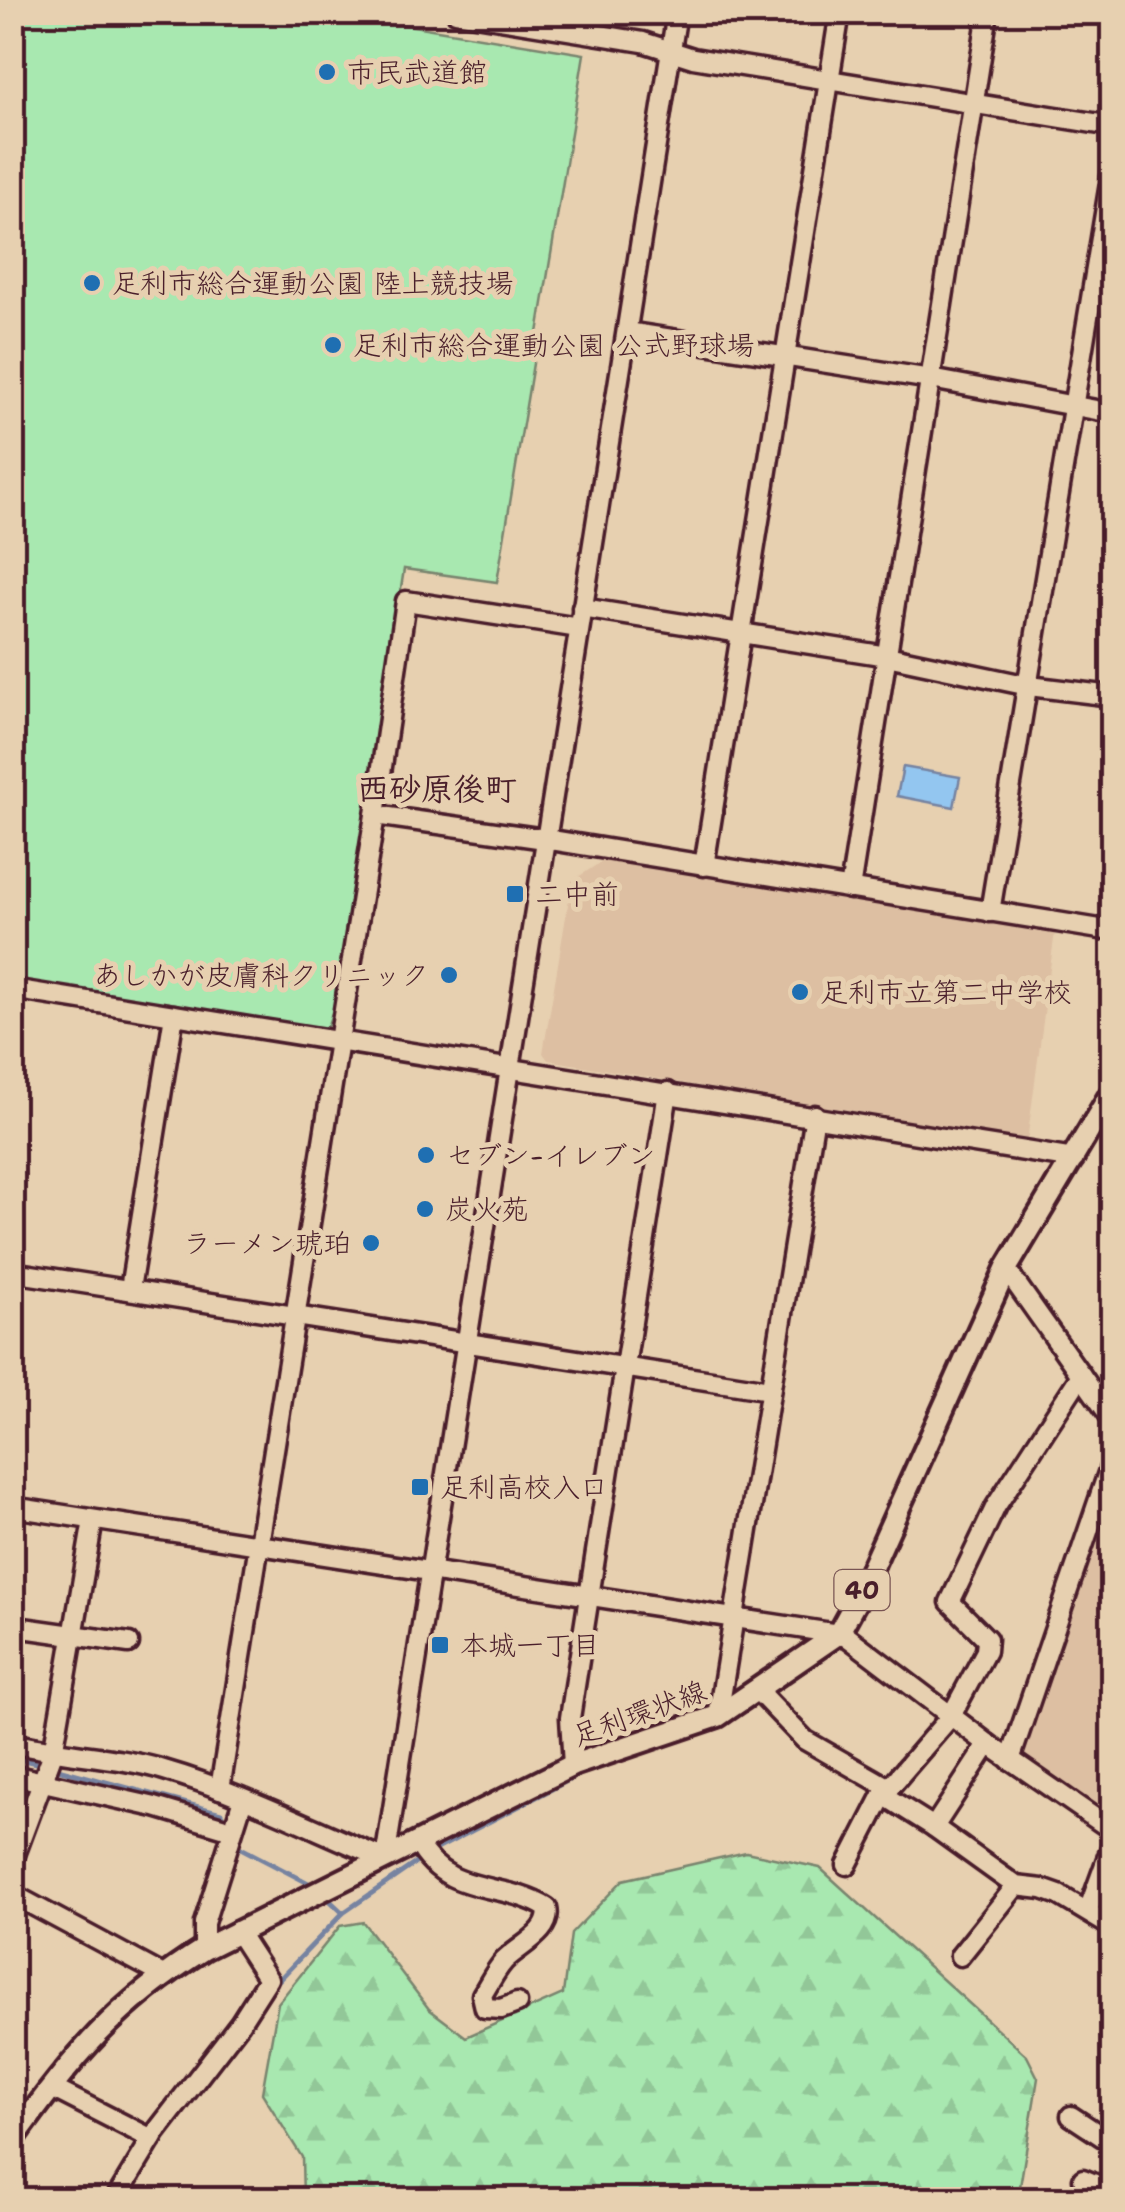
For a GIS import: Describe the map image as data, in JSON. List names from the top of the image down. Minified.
{"streets":{"main road":["40","足利環状線"]},"districts":["西砂原後町"],"places":{"other":["市民武道館","足利市総合運動公園 陸上競技場","足利市総合運動公園 公式野球場","あしかが皮膚科クリニック","足利市立第二中学校","セブン-イレブン","炭火苑","ラーメン琥珀"],"transit":["二中前","足利高校入口","本城一丁目"]}}
